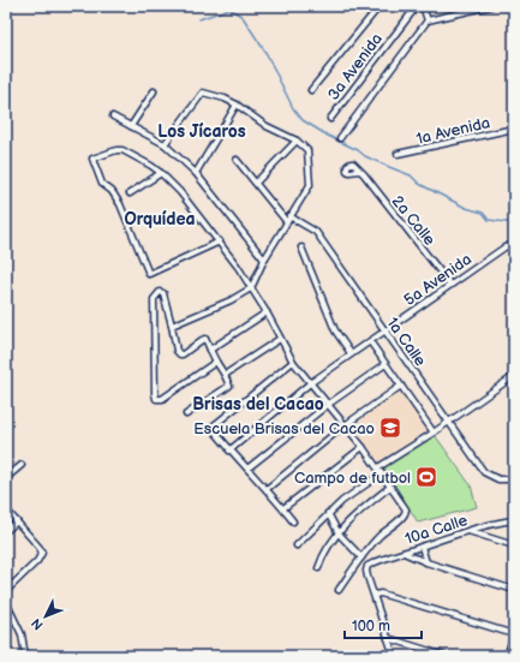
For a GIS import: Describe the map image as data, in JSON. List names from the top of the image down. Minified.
{"streets":{"street":["3a Avenida","1a Avenida","2a Calle","5a Avenida","1a Calle","10a Calle"]},"crossings":[["2a Calle","5a Avenida"],["5a Avenida","1a Calle"]],"districts":["Los Jícaros","Orquídea","Brisas del Cacao"],"places":{"school or university":["Escuela Brisas del Cacao"],"sports":["Campo de futbol"]},"scale_bar":"100 m","north":"bottom left"}
